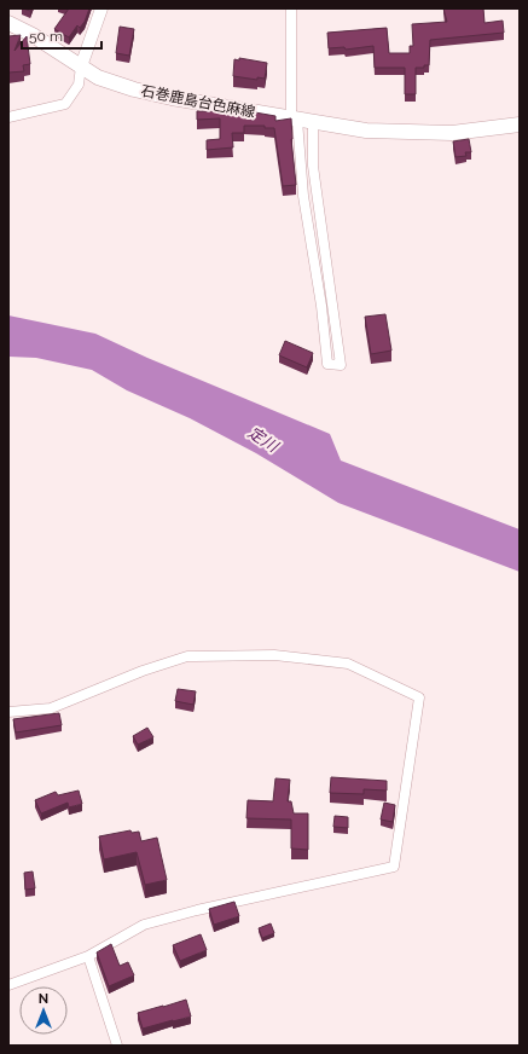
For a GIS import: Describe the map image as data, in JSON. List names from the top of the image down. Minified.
{"streets":{"main road":["石巻鹿島台色麻線"]},"water":["定川"],"scale_bar":"50 m","north":"top"}
